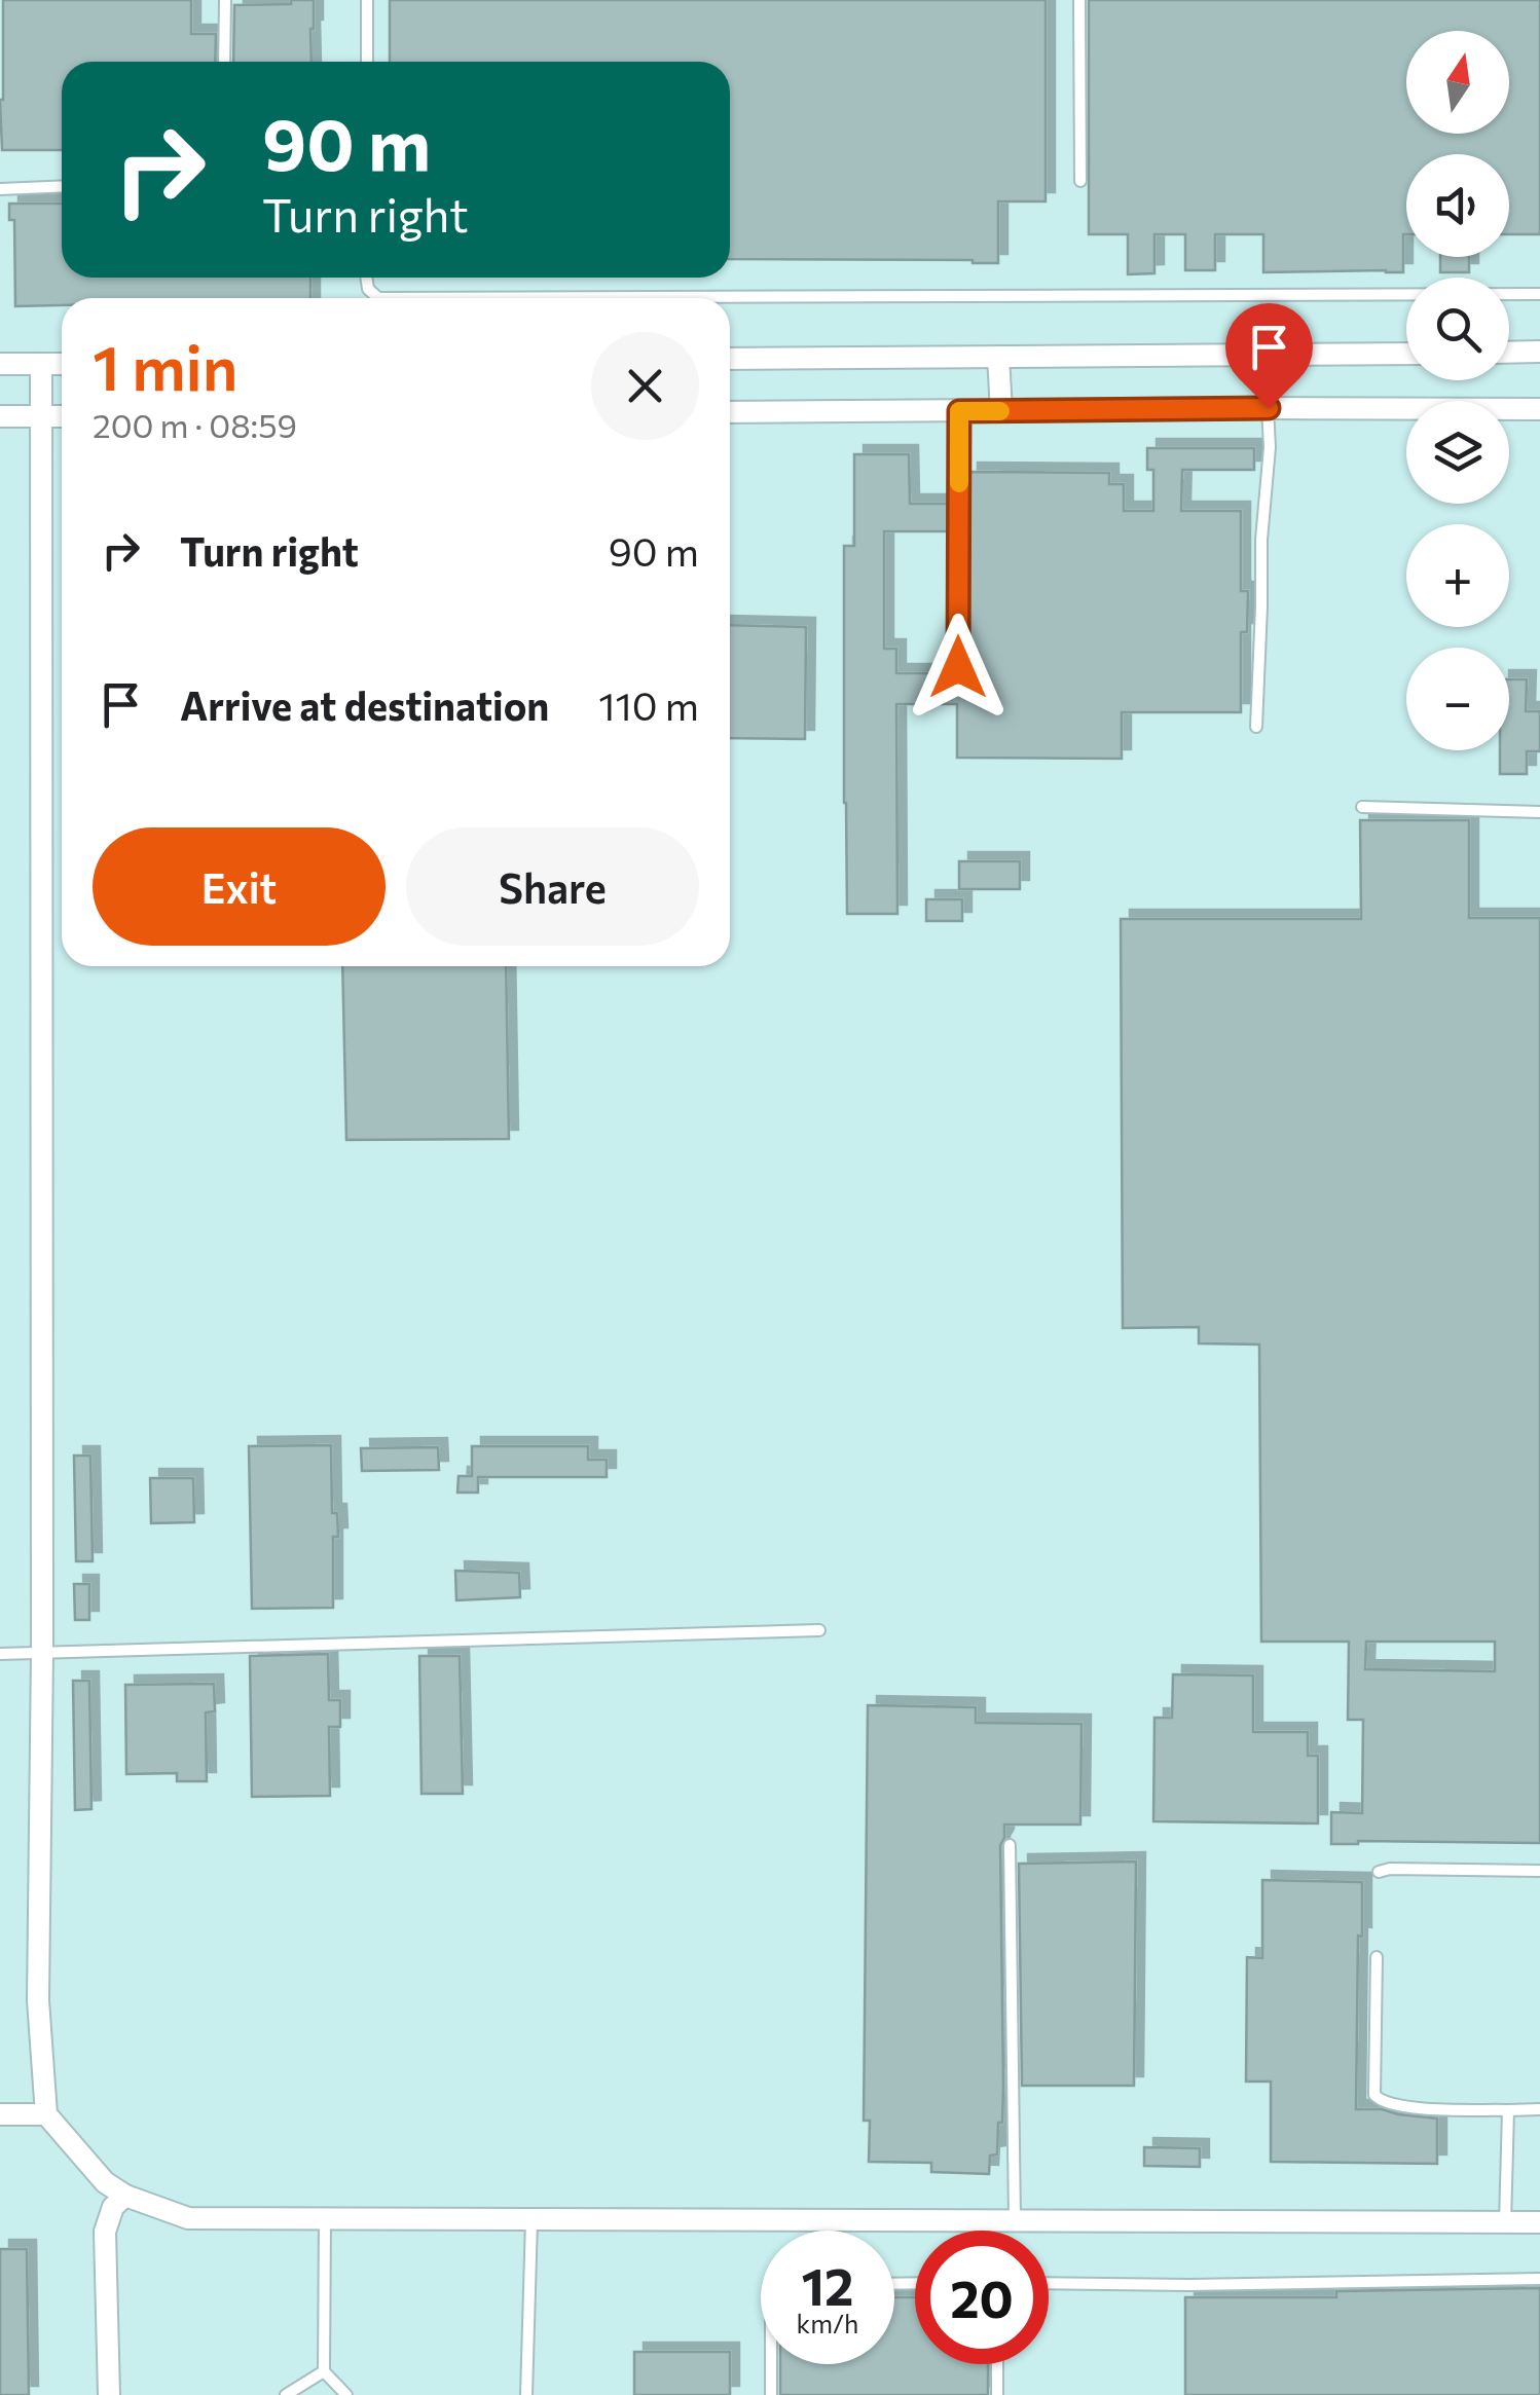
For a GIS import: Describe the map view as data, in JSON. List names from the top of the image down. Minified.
{"north":"top","page":{"map_buttons":["+","−"],"turn":["90 m","Turn right"],"heading":["1 min","200 m · 08:59"],"list":[{"name":"Turn right","value":"90 m"},{"name":"Arrive at destination","value":"110 m"}],"buttons":["Exit","Share"],"speed":"12 km/h","limit":"20"}}
